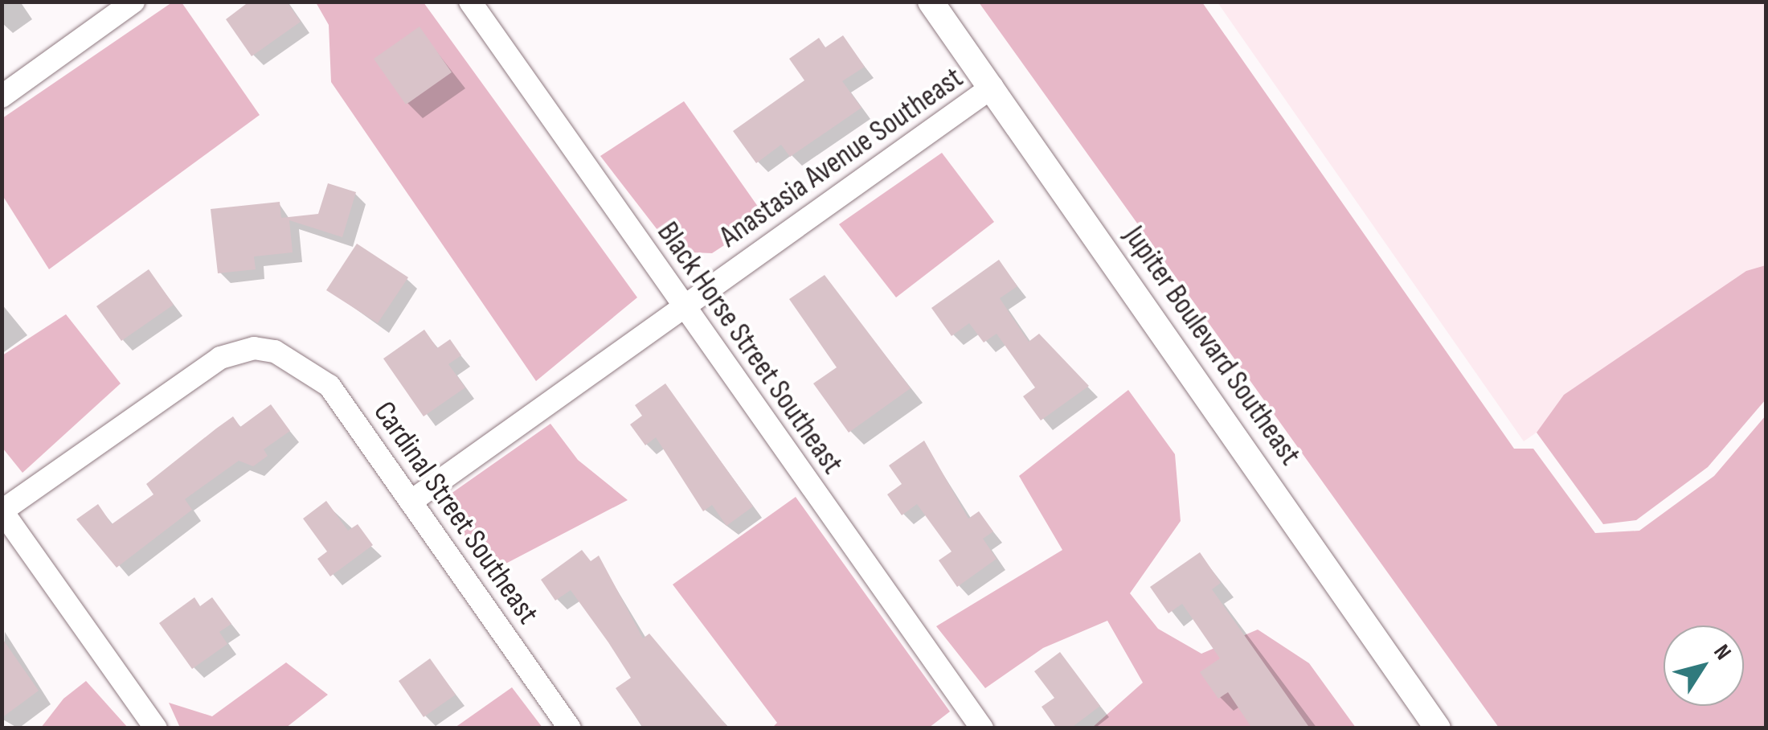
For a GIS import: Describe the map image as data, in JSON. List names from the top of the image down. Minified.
{"streets":{"street":["Anastasia Avenue Southeast","Jupiter Boulevard Southeast","Black Horse Street Southeast","Cardinal Street Southeast"]},"crossings":[["Anastasia Avenue Southeast","Jupiter Boulevard Southeast"],["Anastasia Avenue Southeast","Black Horse Street Southeast"],["Anastasia Avenue Southeast","Cardinal Street Southeast"]],"north":"top right"}
